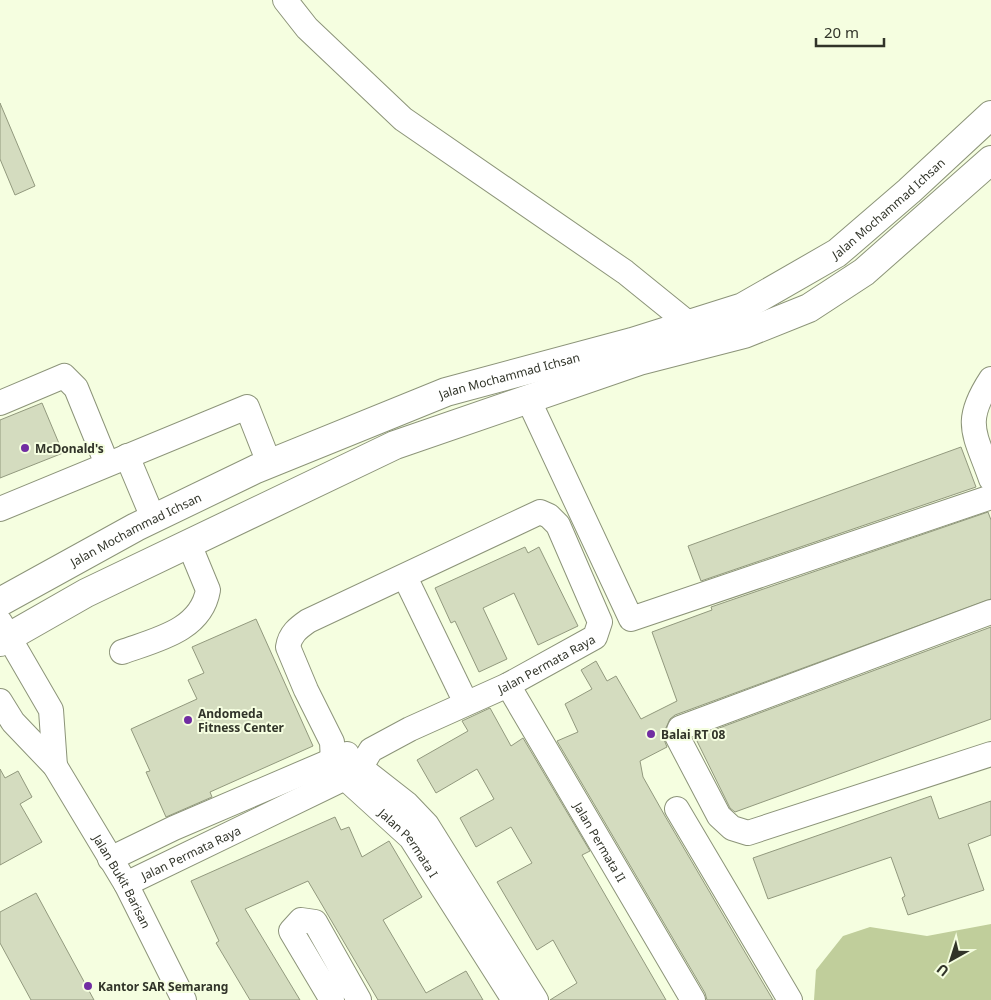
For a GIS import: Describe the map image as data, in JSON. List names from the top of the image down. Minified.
{"streets":{"main road":["Jalan Mochammad Ichsan"],"street":["Jalan Permata Raya","Jalan Permata II","Jalan Permata I","Jalan Bukit Barisan"]},"crossings":[["Jalan Permata Raya","Jalan Permata II"],["Jalan Permata Raya","Jalan Permata I"],["Jalan Permata Raya","Jalan Bukit Barisan"]],"places":["McDonald's","Andomeda Fitness Center","Balai RT 08","Kantor SAR Semarang"],"scale_bar":"20 m","north":"bottom left"}
